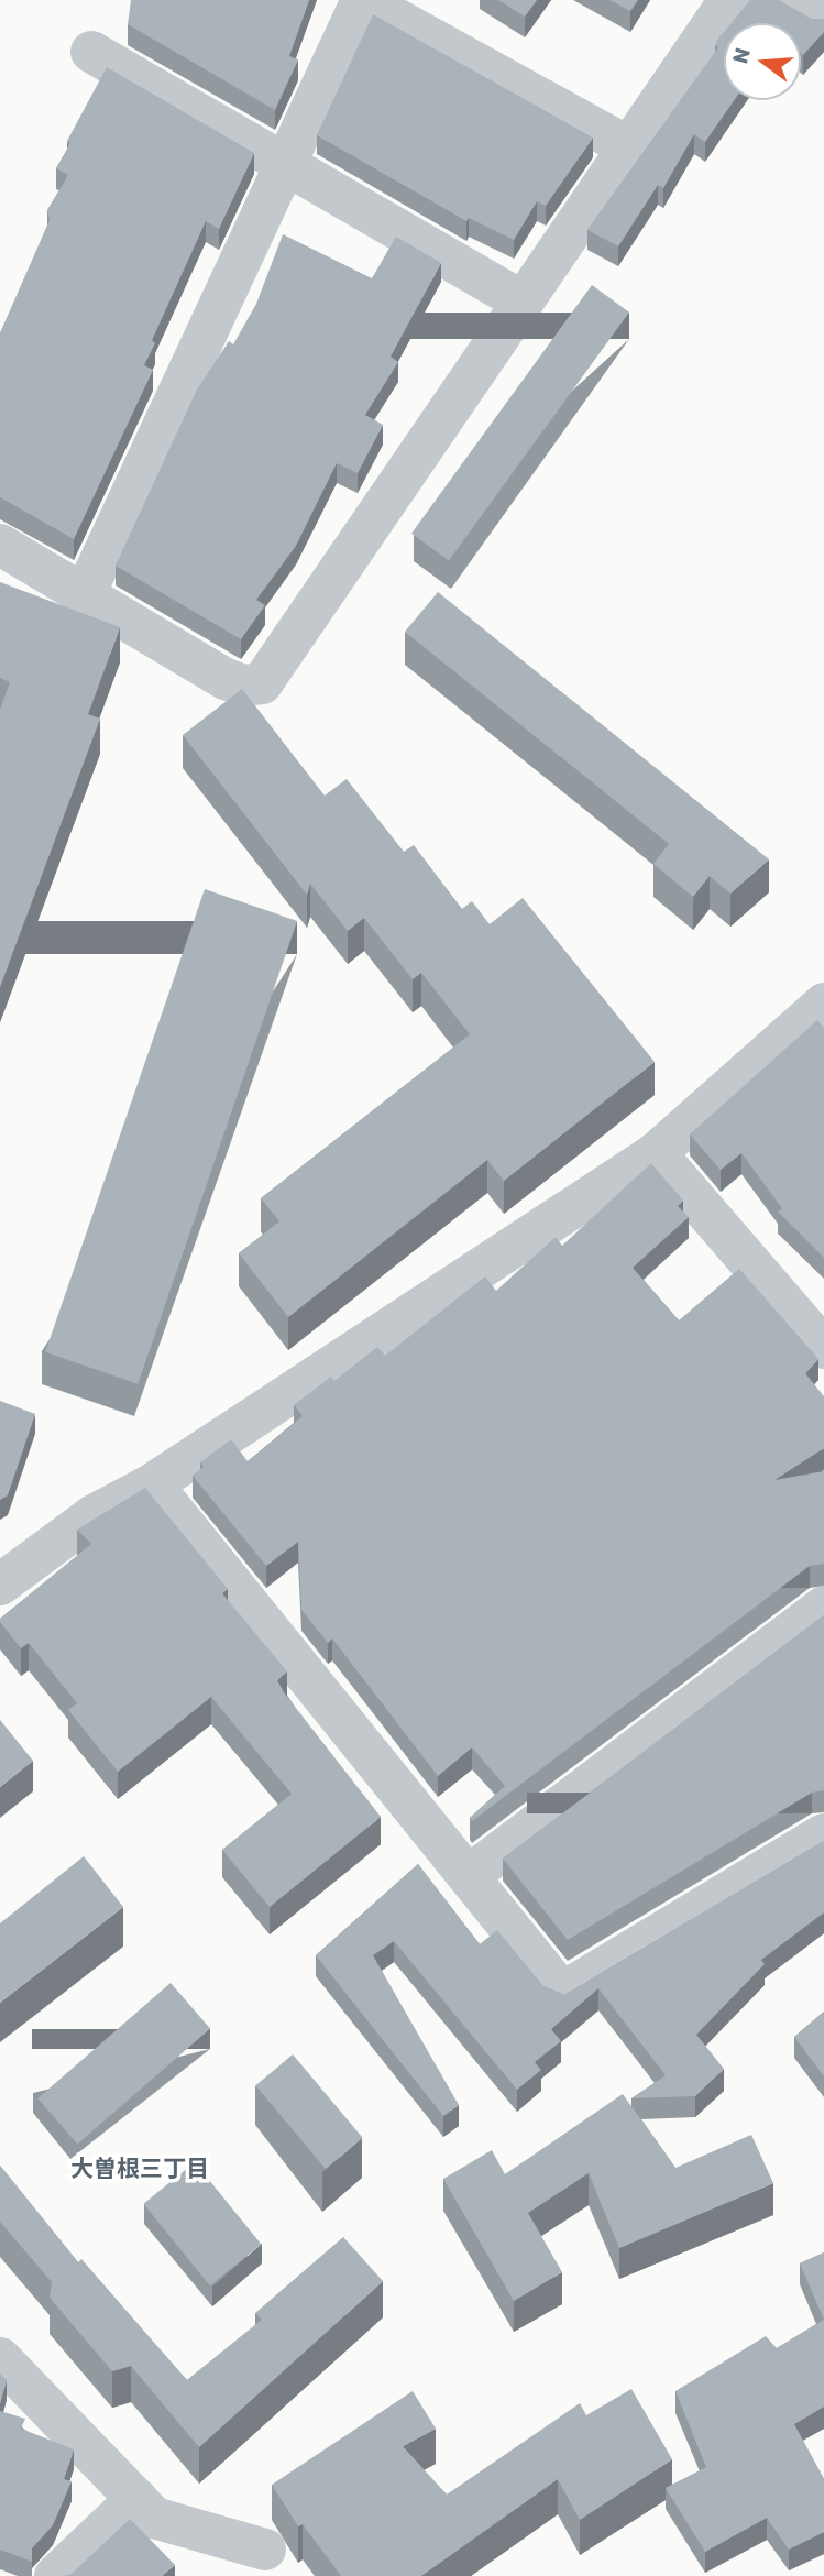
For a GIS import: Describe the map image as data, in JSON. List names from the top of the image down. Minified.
{"districts":["大曽根三丁目"],"north":"left"}
